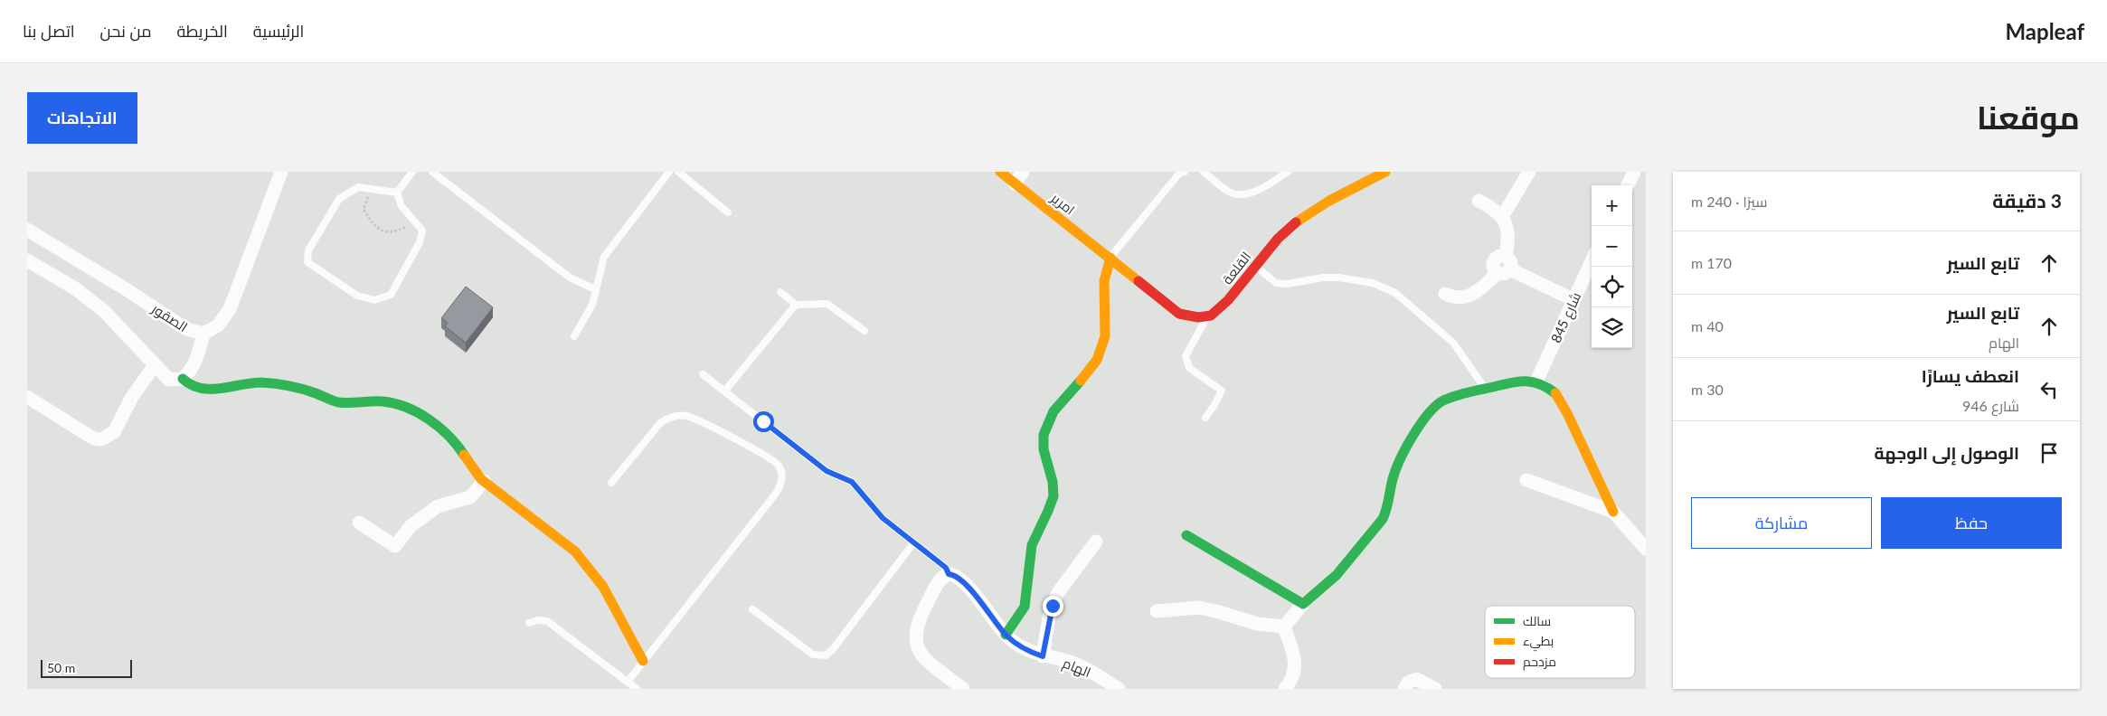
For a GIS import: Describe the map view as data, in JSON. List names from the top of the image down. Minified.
{"streets":{"street":["امرير","القلعة","الصقور","شارع 845","الهام"]},"legend":["سالك","بطيء","مزدحم"],"scale_bar":"50 m","page":{"header":"Mapleaf","nav":["الرئيسية","الخريطة","من نحن","اتصل بنا"],"title":"موقعنا","buttons":["الاتجاهات",["حفظ","مشاركة"]],"heading":["3 دقيقة","سيرًا · 240 m"],"map_buttons":["+","−"],"list":[["تابع السير","170 m"],["تابع السير","الهام","40 m"],["انعطف يسارًا","شارع 946","30 m"],"الوصول إلى الوجهة"],"scale":"50 m"}}
